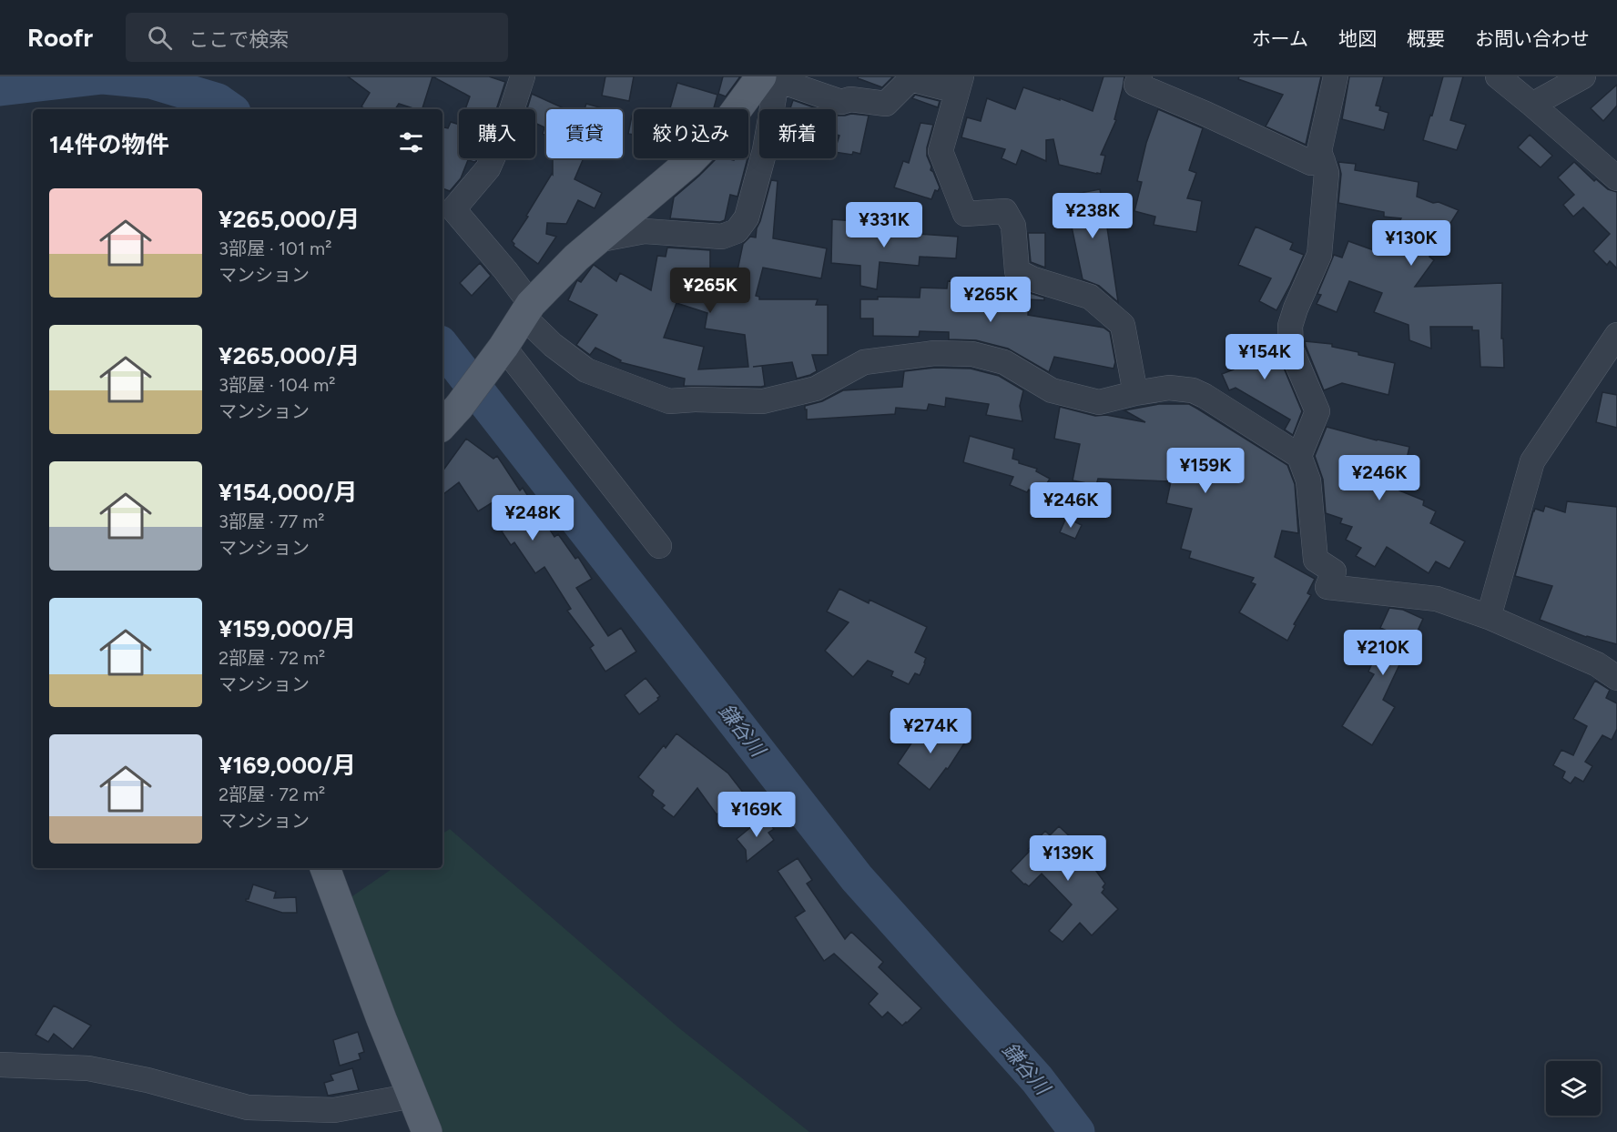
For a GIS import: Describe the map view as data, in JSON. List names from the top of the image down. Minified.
{"water":["鎌谷川"],"page":{"header":"Roofr","search":"ここで検索","nav":["ホーム","地図","概要","お問い合わせ"],"chip":["購入","賃貸","絞り込み","新着"],"heading":"14件の物件","list":[{"name":"¥265,000/月","note":"3部屋 · 101 m² · マンション"},{"name":"¥265,000/月","note":"3部屋 · 104 m² · マンション"},{"name":"¥154,000/月","note":"3部屋 · 77 m² · マンション"},{"name":"¥159,000/月","note":"2部屋 · 72 m² · マンション"},{"name":"¥169,000/月","note":"2部屋 · 72 m² · マンション"}],"price":["¥238K","¥331K","¥130K","¥265K","¥265K","¥154K","¥159K","¥246K","¥246K","¥248K","¥210K","¥274K","¥169K","¥139K"]}}
